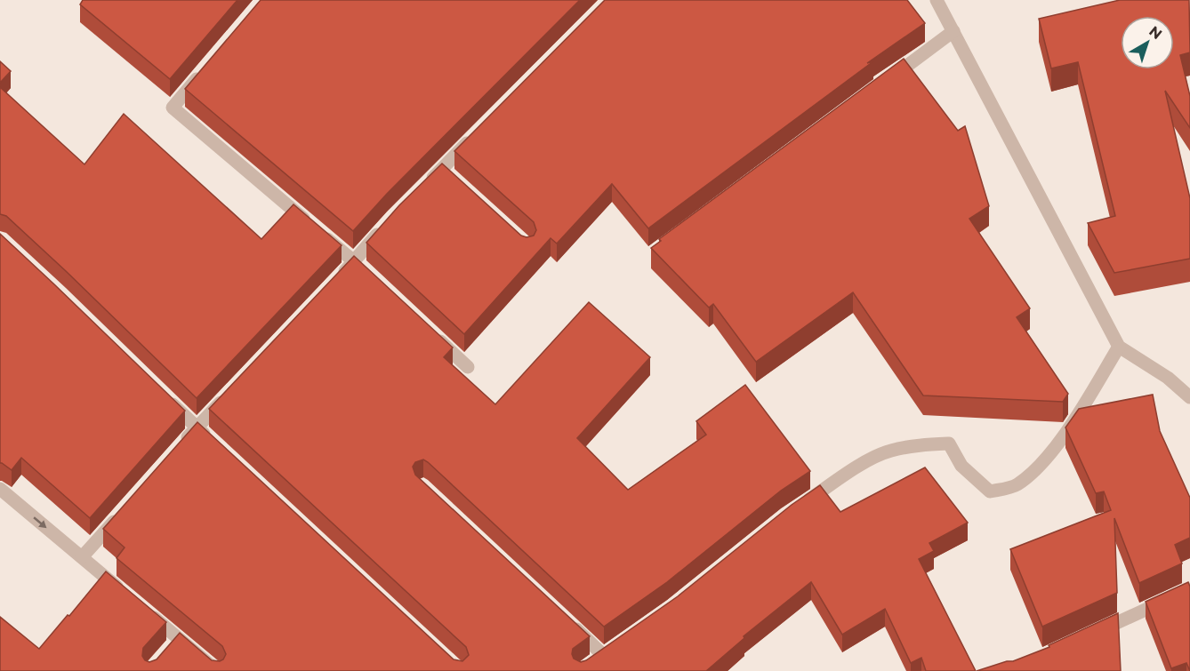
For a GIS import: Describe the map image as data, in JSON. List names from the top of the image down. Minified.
{"north":"top right"}
